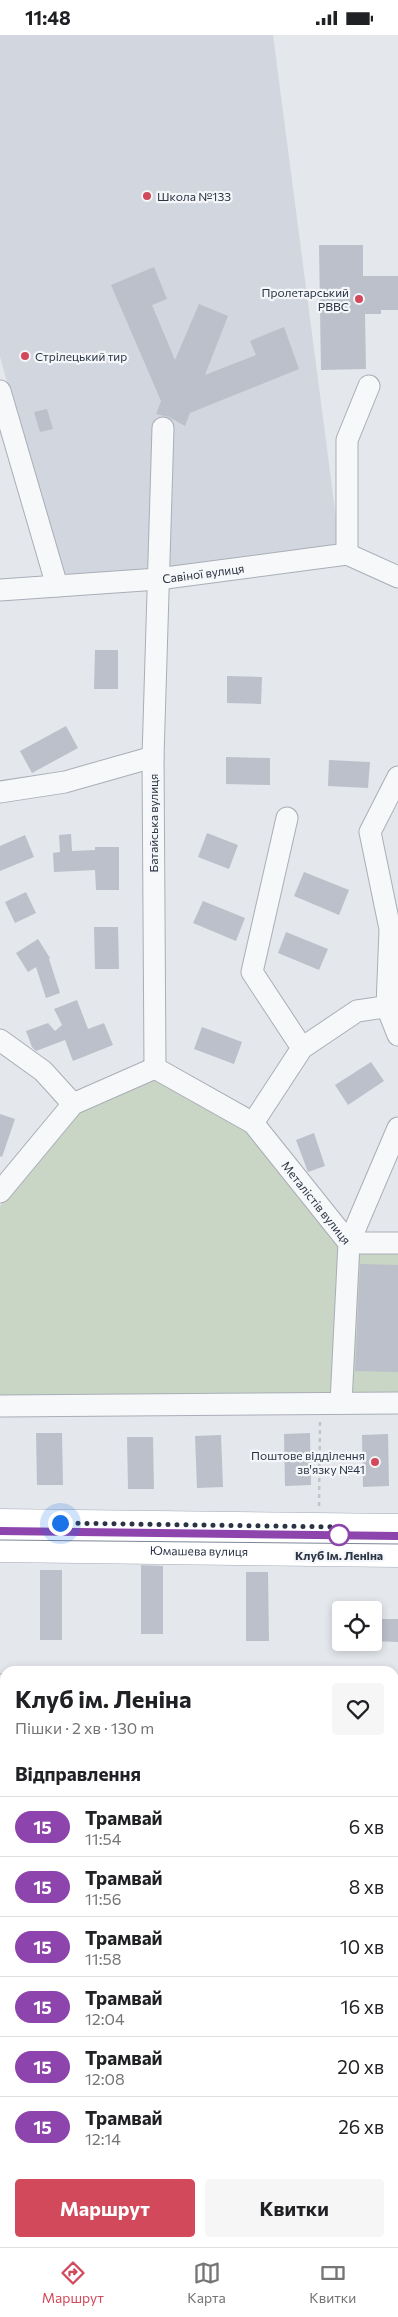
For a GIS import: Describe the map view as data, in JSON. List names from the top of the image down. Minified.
{"streets":{"main road":["Юмашева вулиця"],"street":["Савіної вулиця","Батайська вулиця","Металістів вулиця"]},"crossings":[["Савіної вулиця","Батайська вулиця"],["Батайська вулиця","Металістів вулиця"]],"places":["Школа №133","Пролетарський РВВС","Стрілецький тир","Поштове відділення зв'язку №41","Клуб ім. Леніна"],"lines":["tram line 15"],"page":{"status":"11:48","heading":[["Клуб ім. Леніна","Пішки · 2 хв · 130 m"],"Відправлення"],"list":[{"mark":"15","name":"Трамвай","note":"11:54","value":"6 хв"},{"mark":"15","name":"Трамвай","note":"11:56","value":"8 хв"},{"mark":"15","name":"Трамвай","note":"11:58","value":"10 хв"},{"mark":"15","name":"Трамвай","note":"12:04","value":"16 хв"},{"mark":"15","name":"Трамвай","note":"12:08","value":"20 хв"},{"mark":"15","name":"Трамвай","note":"12:14","value":"26 хв"}],"buttons":["Маршрут","Квитки"],"tabs":["Маршрут","Карта","Квитки"]}}
